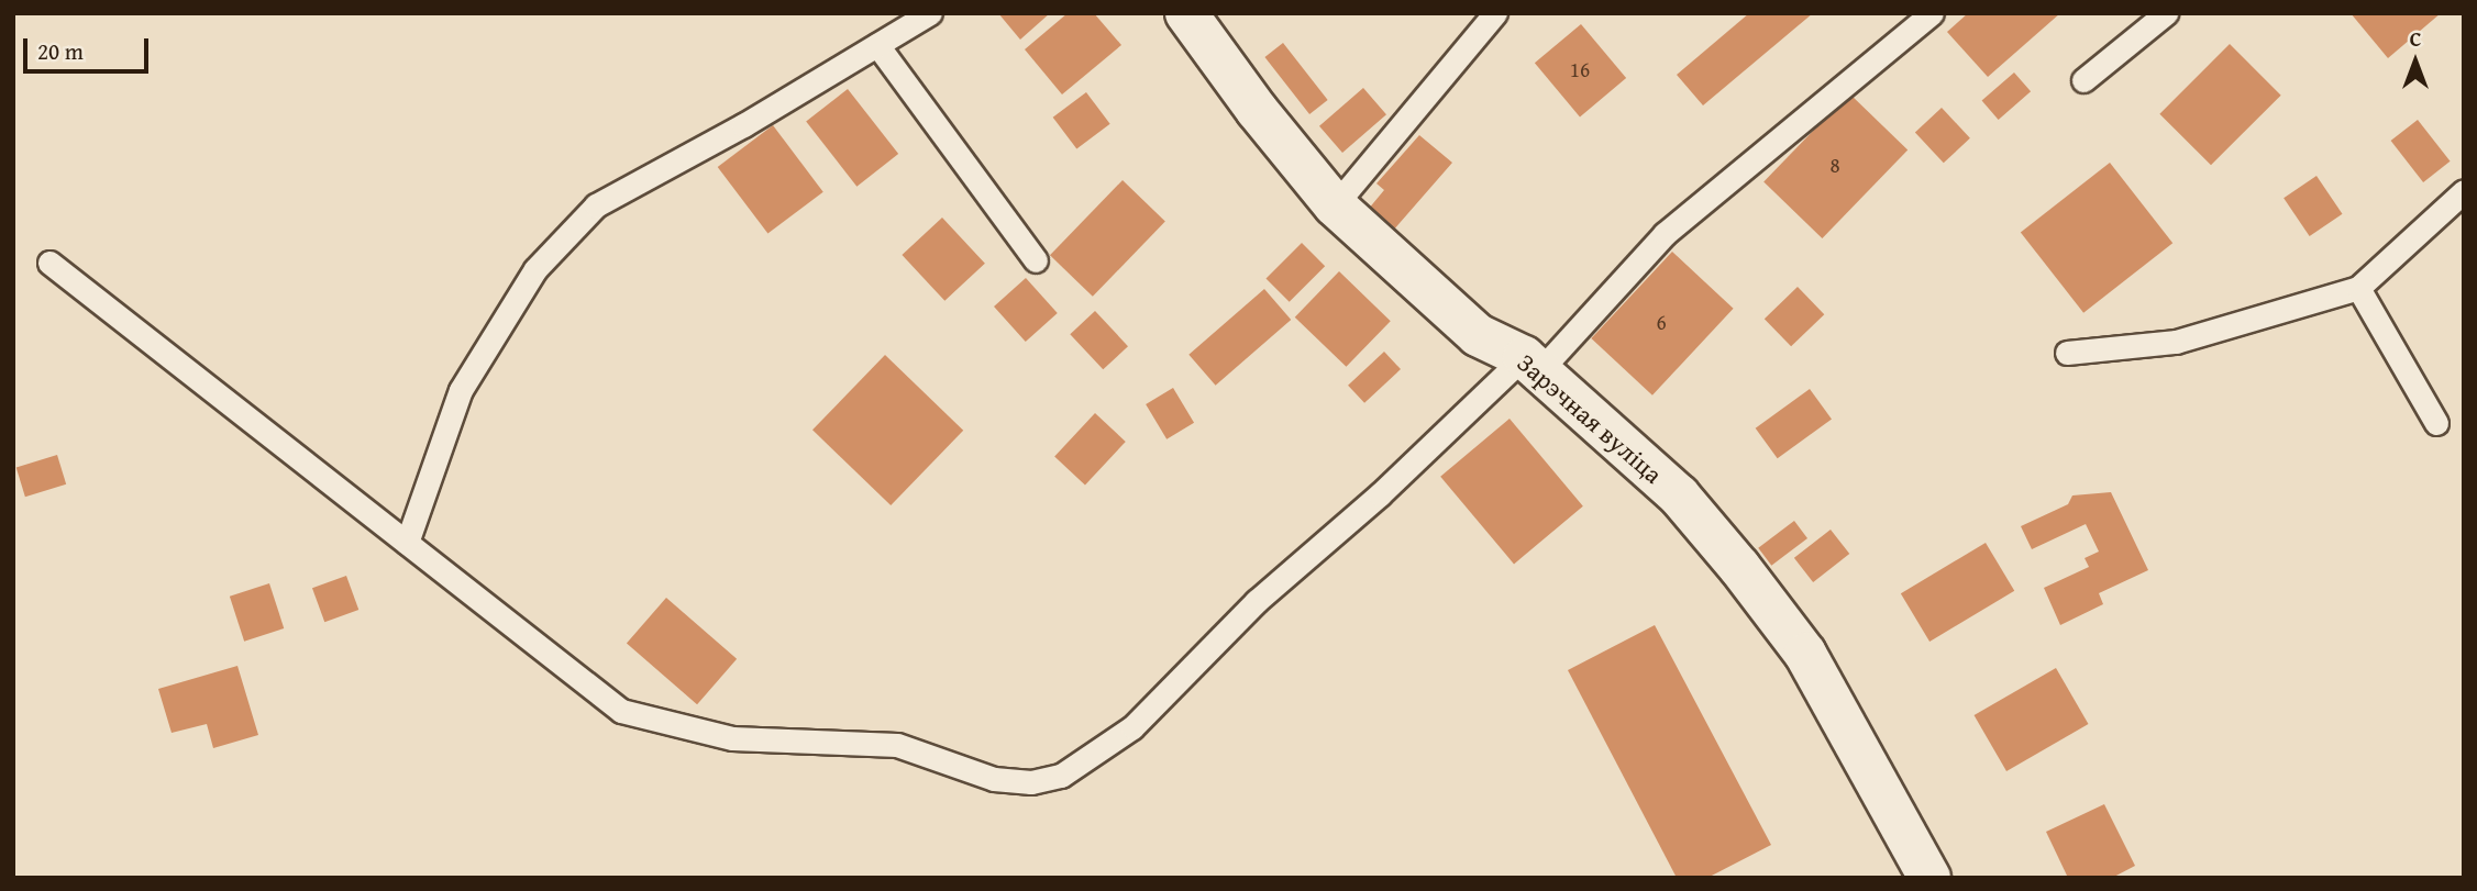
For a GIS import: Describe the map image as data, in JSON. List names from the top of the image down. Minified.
{"streets":{"street":["Зарэчная вуліца"]},"house_numbers":["16","8","6"],"scale_bar":"20 m","north":"top"}
